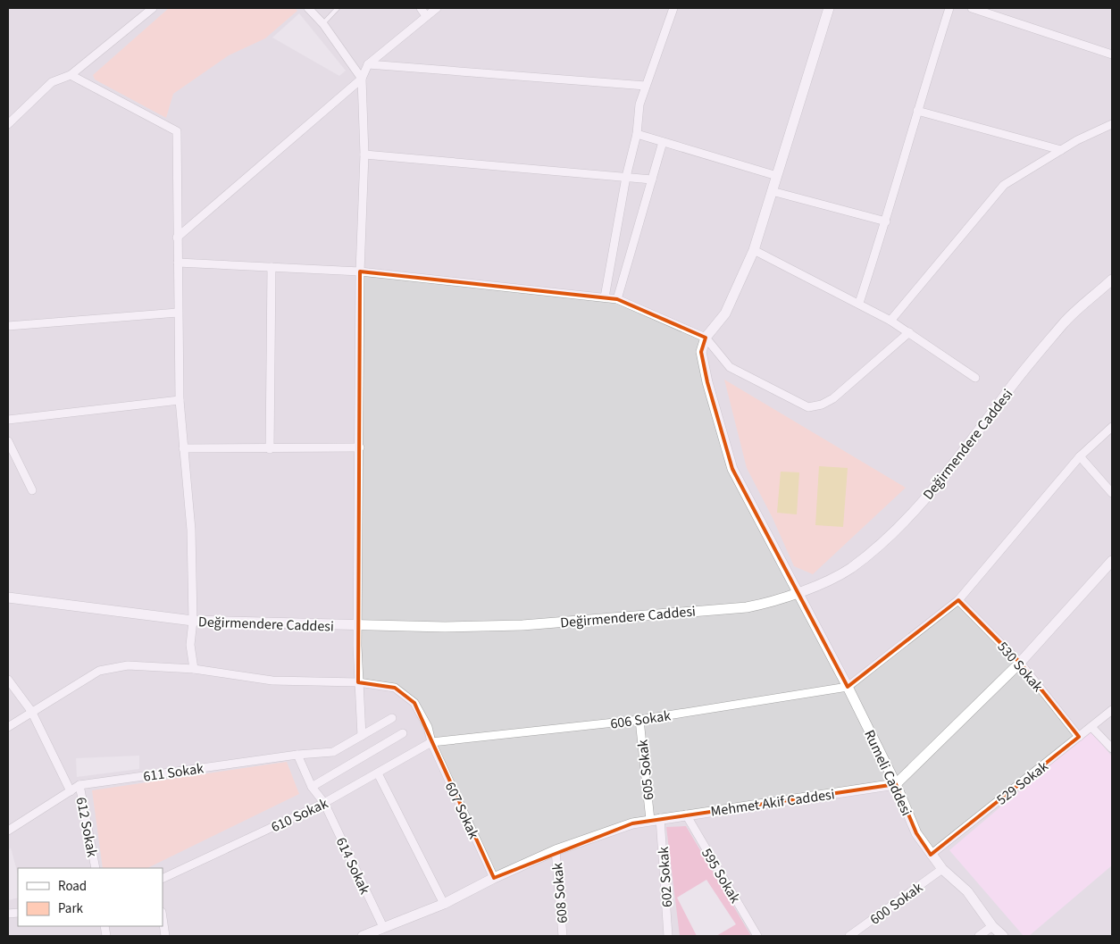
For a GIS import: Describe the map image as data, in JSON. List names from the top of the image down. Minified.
{"streets":{"street":["Değirmendere Caddesi","530 Sokak","606 Sokak","605 Sokak","611 Sokak","Rumeli Caddesi","529 Sokak","Mehmet Akif Caddesi","607 Sokak","610 Sokak","612 Sokak","614 Sokak","595 Sokak","602 Sokak","608 Sokak","600 Sokak"]},"crossings":[["Değirmendere Caddesi","Rumeli Caddesi"],["530 Sokak","529 Sokak"],["606 Sokak","605 Sokak"],["606 Sokak","Rumeli Caddesi"],["606 Sokak","607 Sokak"],["606 Sokak","610 Sokak"],["605 Sokak","Mehmet Akif Caddesi"],["605 Sokak","602 Sokak"],["611 Sokak","612 Sokak"],["Rumeli Caddesi","529 Sokak"],["Rumeli Caddesi","Mehmet Akif Caddesi"],["Rumeli Caddesi","600 Sokak"],["Mehmet Akif Caddesi","607 Sokak"],["Mehmet Akif Caddesi","614 Sokak"],["Mehmet Akif Caddesi","595 Sokak"],["Mehmet Akif Caddesi","602 Sokak"],["Mehmet Akif Caddesi","608 Sokak"],["607 Sokak","610 Sokak"],["610 Sokak","614 Sokak"]],"legend":["Road","Park"]}
